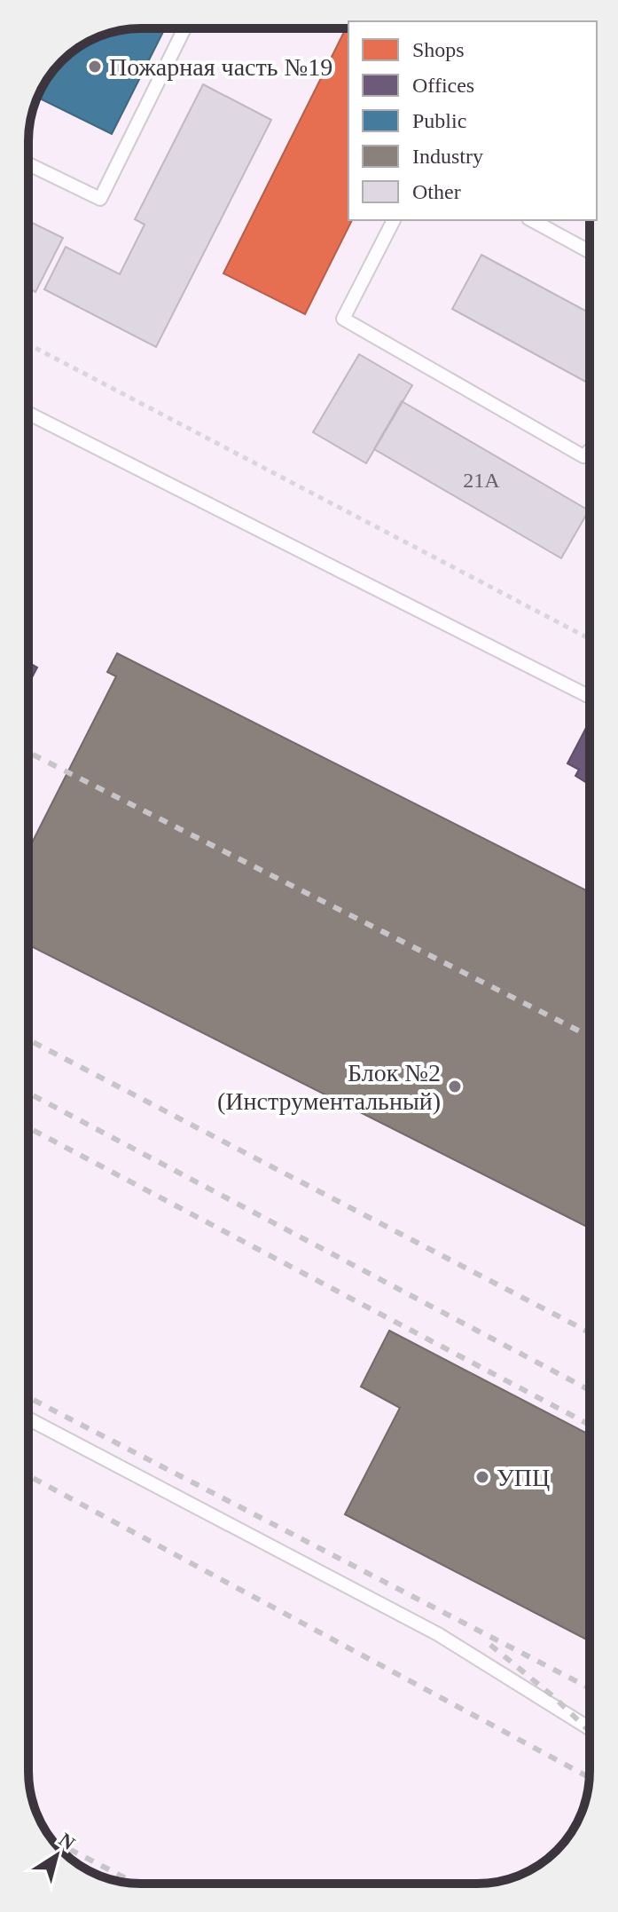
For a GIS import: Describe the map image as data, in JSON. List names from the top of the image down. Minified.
{"places":["Пожарная часть №19","Блок №2 (Инструментальный)","УПЦ"],"house_numbers":["21А"],"legend":["Shops","Offices","Public","Industry","Other"],"north":"top right"}
